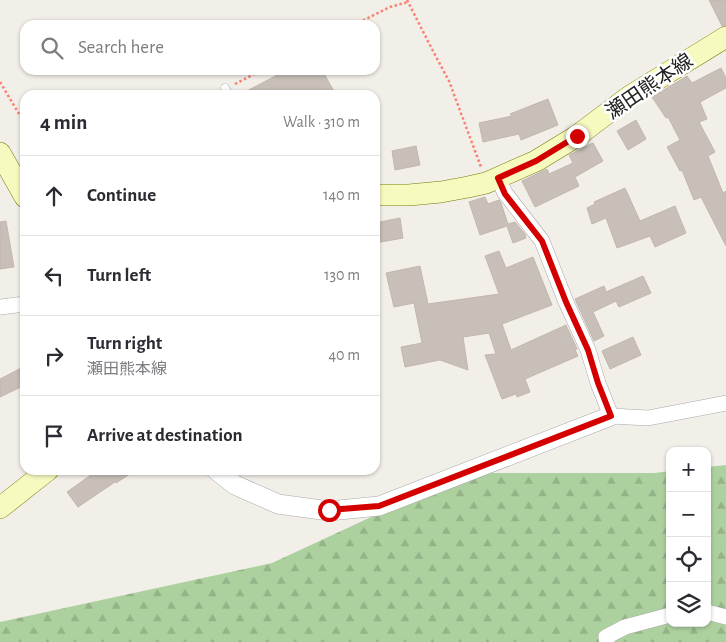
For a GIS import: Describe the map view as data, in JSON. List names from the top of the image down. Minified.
{"streets":{"main road":["瀬田熊本線"]},"page":{"search":"Search here","heading":["4 min","Walk · 310 m"],"list":[["Continue","140 m"],["Turn left","130 m"],["Turn right","瀬田熊本線","40 m"],"Arrive at destination"],"map_buttons":["+","−"]}}
